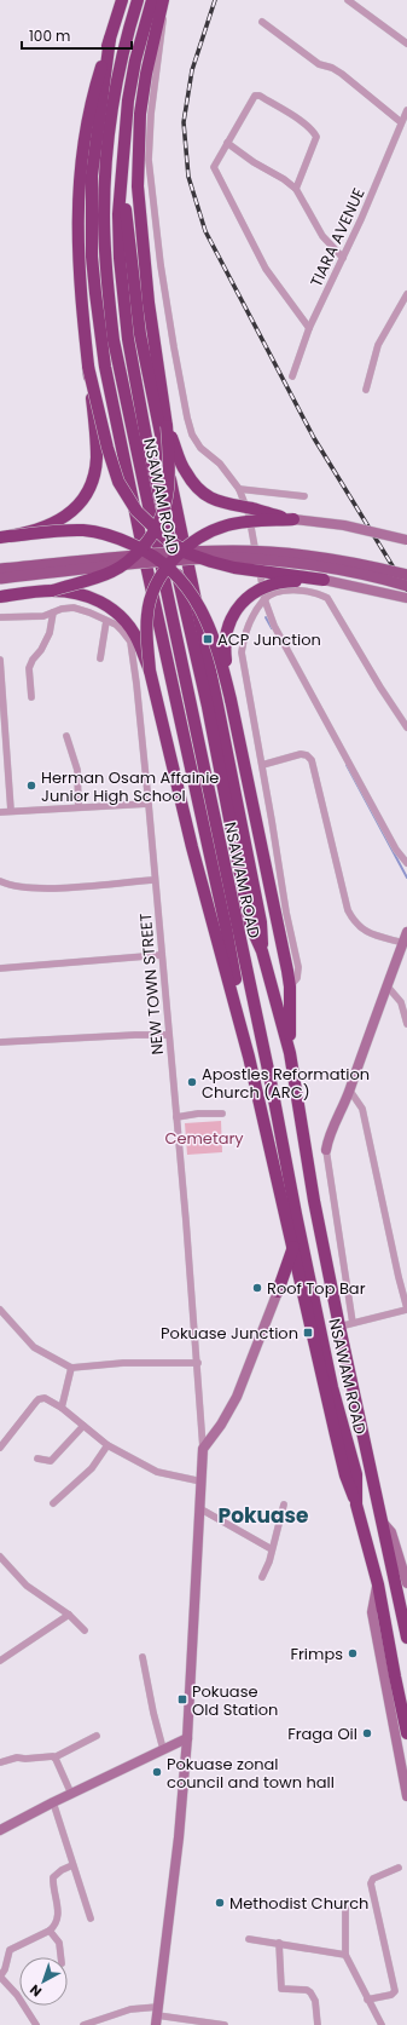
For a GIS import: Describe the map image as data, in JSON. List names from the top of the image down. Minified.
{"streets":{"highway":["NSAWAM ROAD"],"street":["TIARA AVENUE","NEW TOWN STREET"]},"districts":["Pokuase"],"parks":["Cemetary"],"places":{"transit":["ACP Junction","Pokuase Junction","Pokuase Old Station"],"other":["Herman Osam Affainie Junior High School","Apostles Reformation Church (ARC)","Roof Top Bar","Frimps","Fraga Oil","Pokuase zonal council and town hall","Methodist Church"]},"scale_bar":"100 m","north":"bottom left"}
